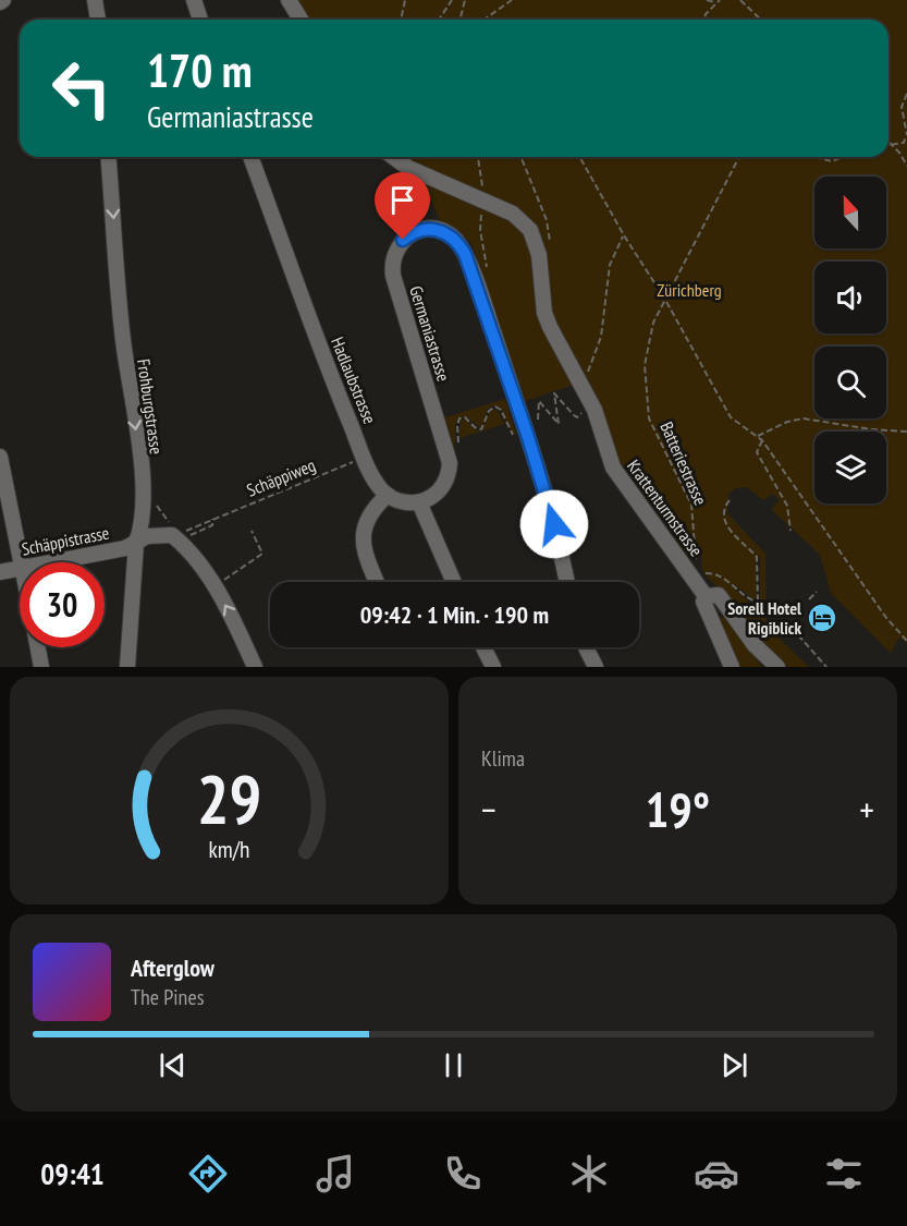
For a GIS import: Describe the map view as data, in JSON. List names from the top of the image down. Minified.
{"streets":{"street":["Germaniastrasse","Hadlaubstrasse","Frohburgstrasse","Krattenturmstrasse","Schäppistrasse"],"path":["Batteriestrasse","Schäppiweg"]},"crossings":[["Frohburgstrasse","Schäppistrasse"],["Batteriestrasse","Krattenturmstrasse"]],"one_way":["Frohburgstrasse"],"parks":["Zürichberg"],"places":{"hotel":["Sorell Hotel Rigiblick"]},"north":"top","page":{"turn":["170 m","Germaniastrasse"],"limit":"30","trip":"09:42 · 1 Min. · 190 m","tile":"Klima","heat":["−","19°","+"],"song":["Afterglow","The Pines"],"tabs":"09:41","gauge":["29","km/h"]}}
